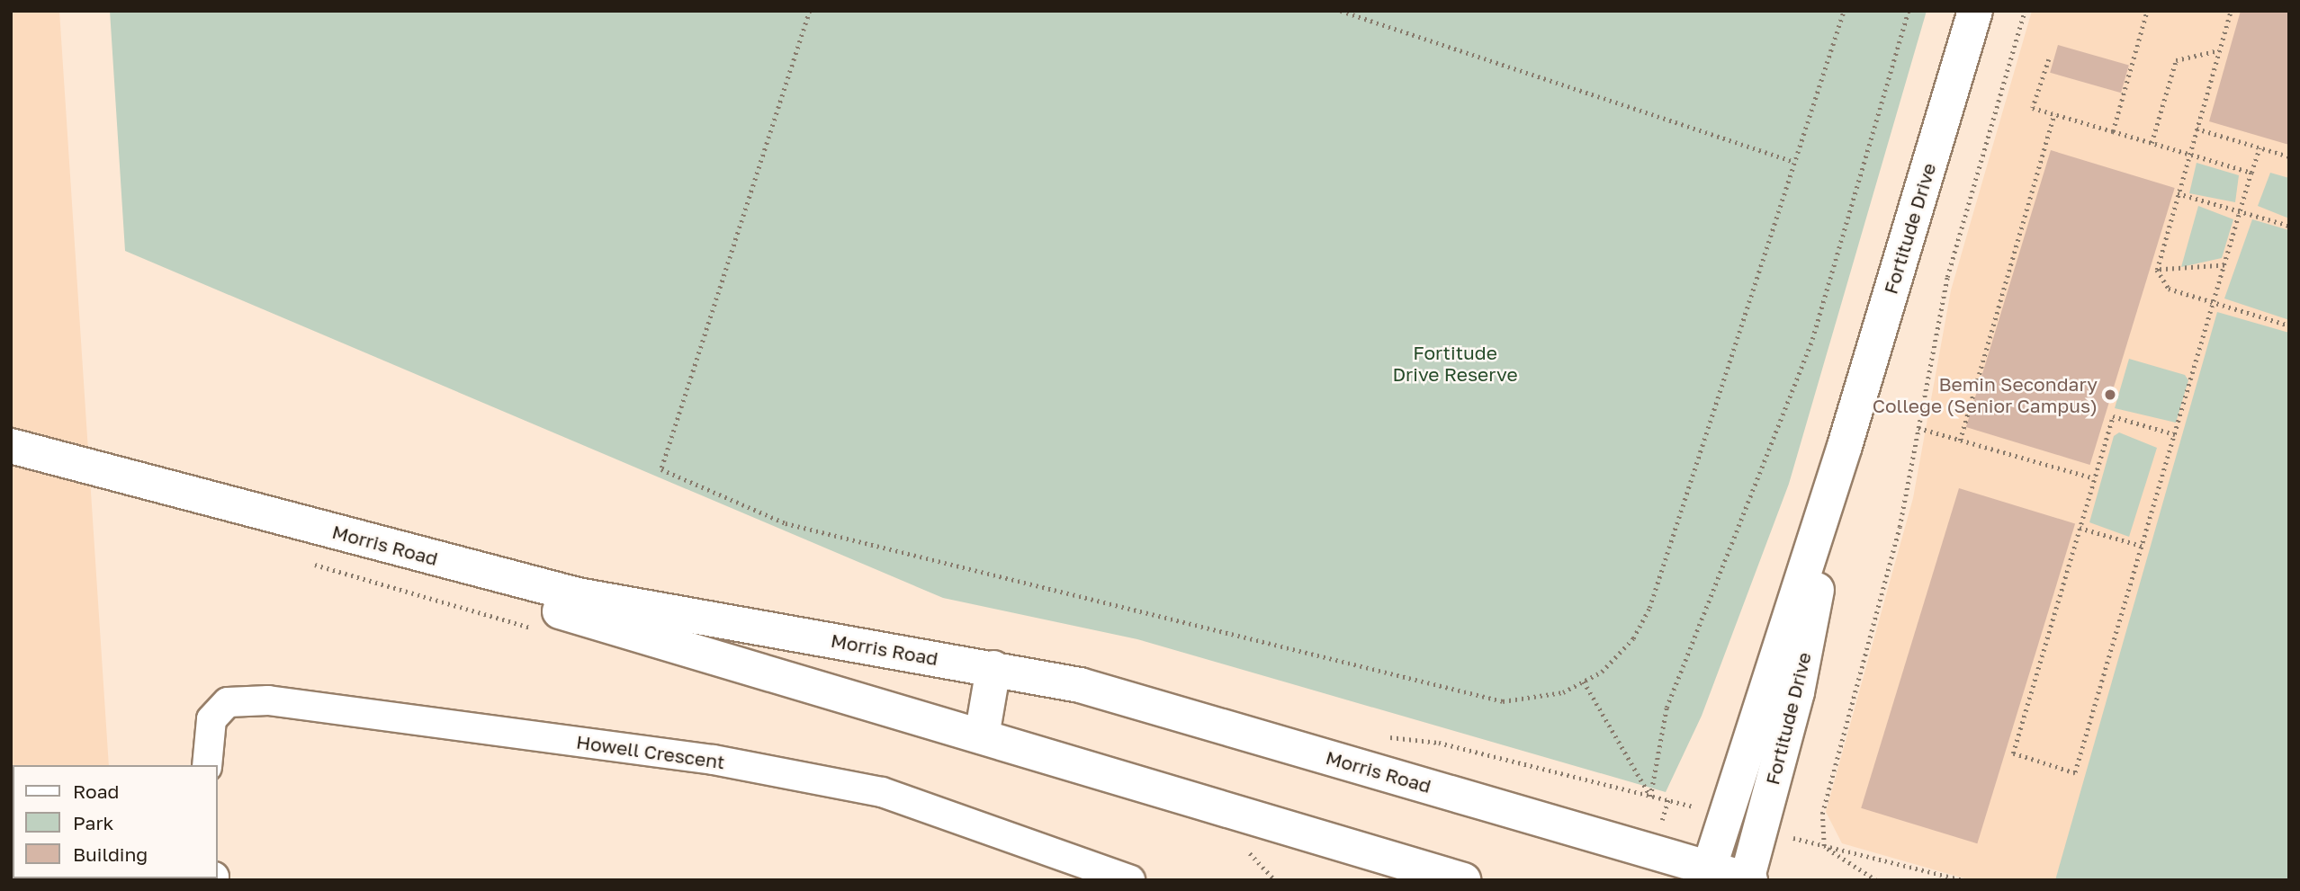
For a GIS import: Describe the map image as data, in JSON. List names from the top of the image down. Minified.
{"streets":{"street":["Fortitude Drive","Morris Road","Howell Crescent"]},"crossings":[["Fortitude Drive","Morris Road"]],"parks":["Fortitude Drive Reserve"],"places":["Bemin Secondary College (Senior Campus)"],"legend":["Road","Park","Building"]}
